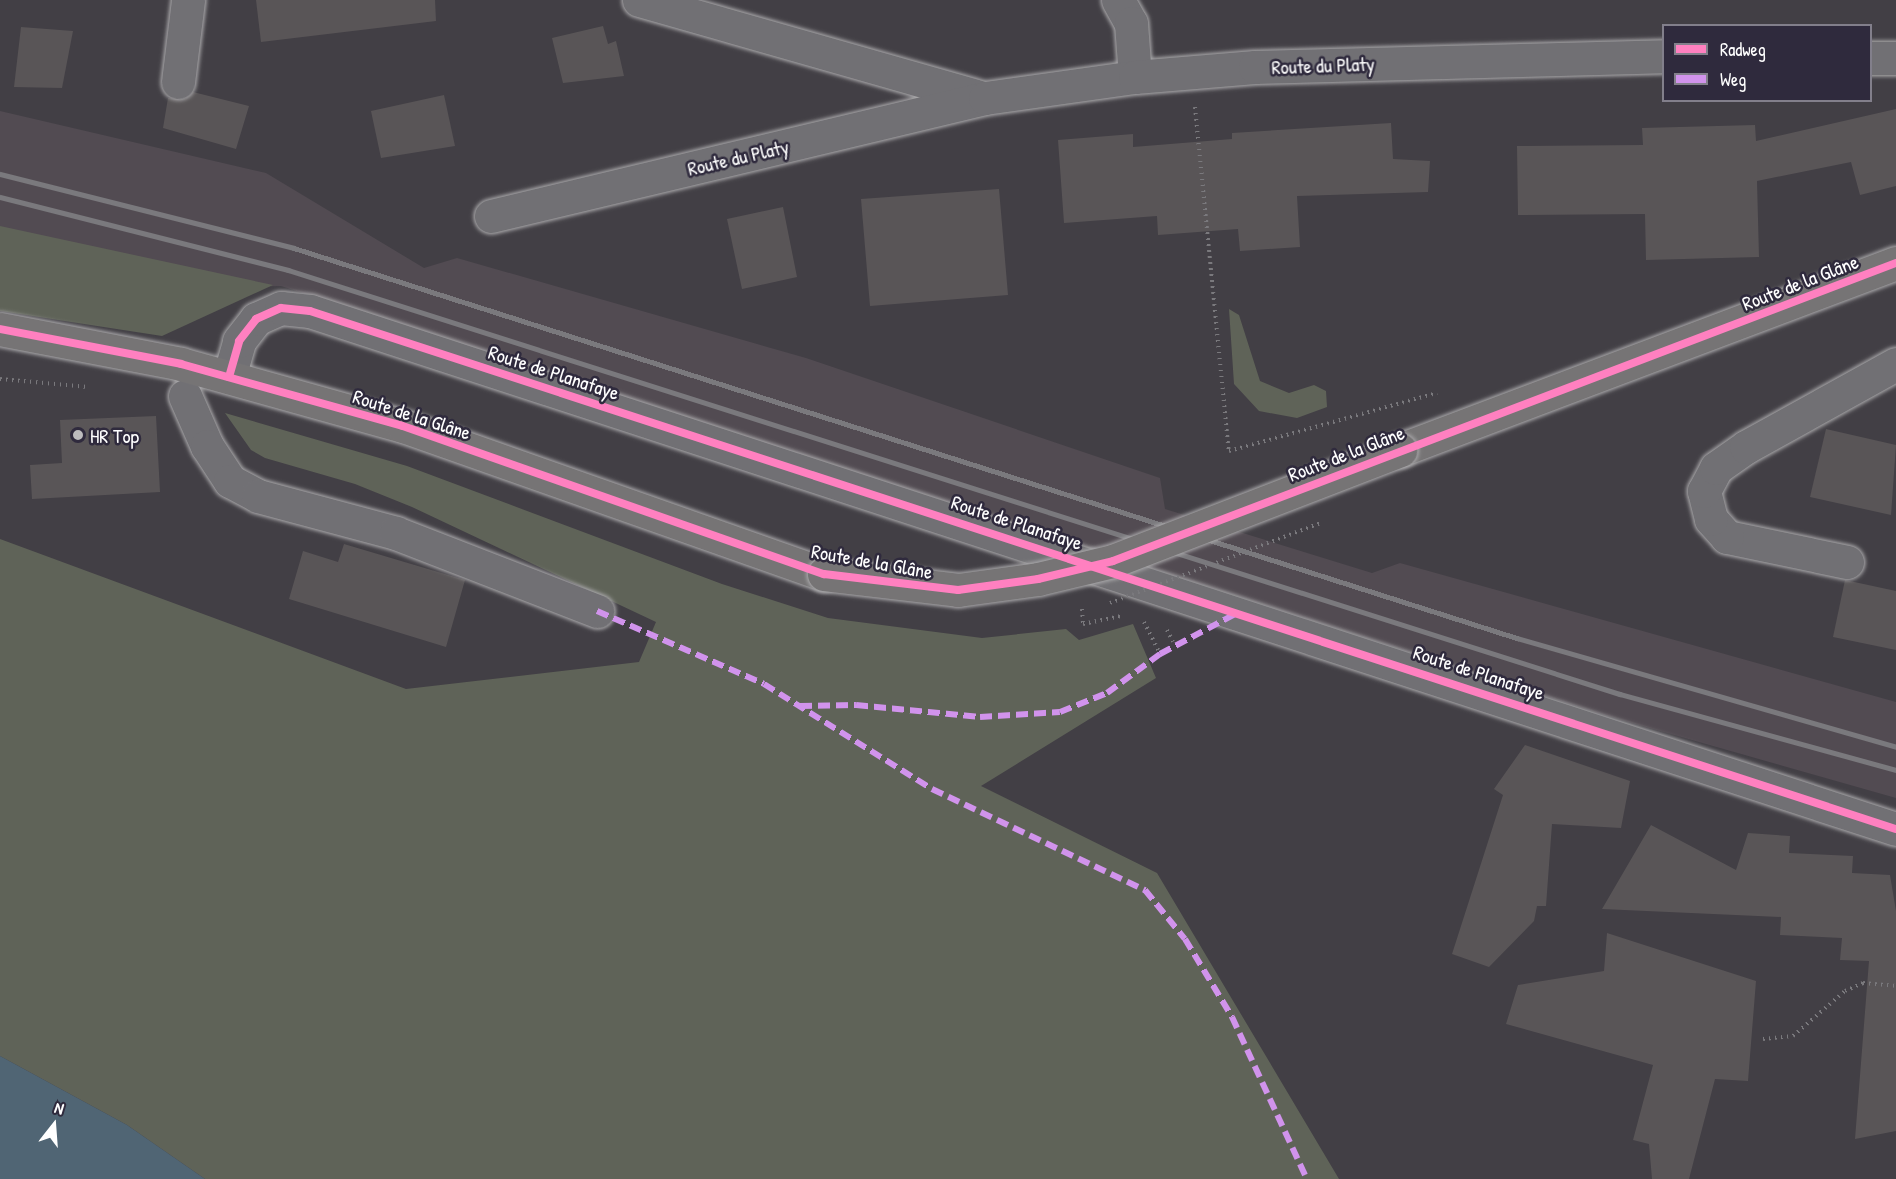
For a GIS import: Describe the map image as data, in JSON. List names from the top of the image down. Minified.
{"streets":{"main road":["Route de la Glâne"],"street":["Route du Platy","Route de Planafaye"]},"crossings":[["Route de la Glâne","Route de Planafaye"]],"places":["HR Top"],"legend":["Radweg","Weg"],"north":"top"}
